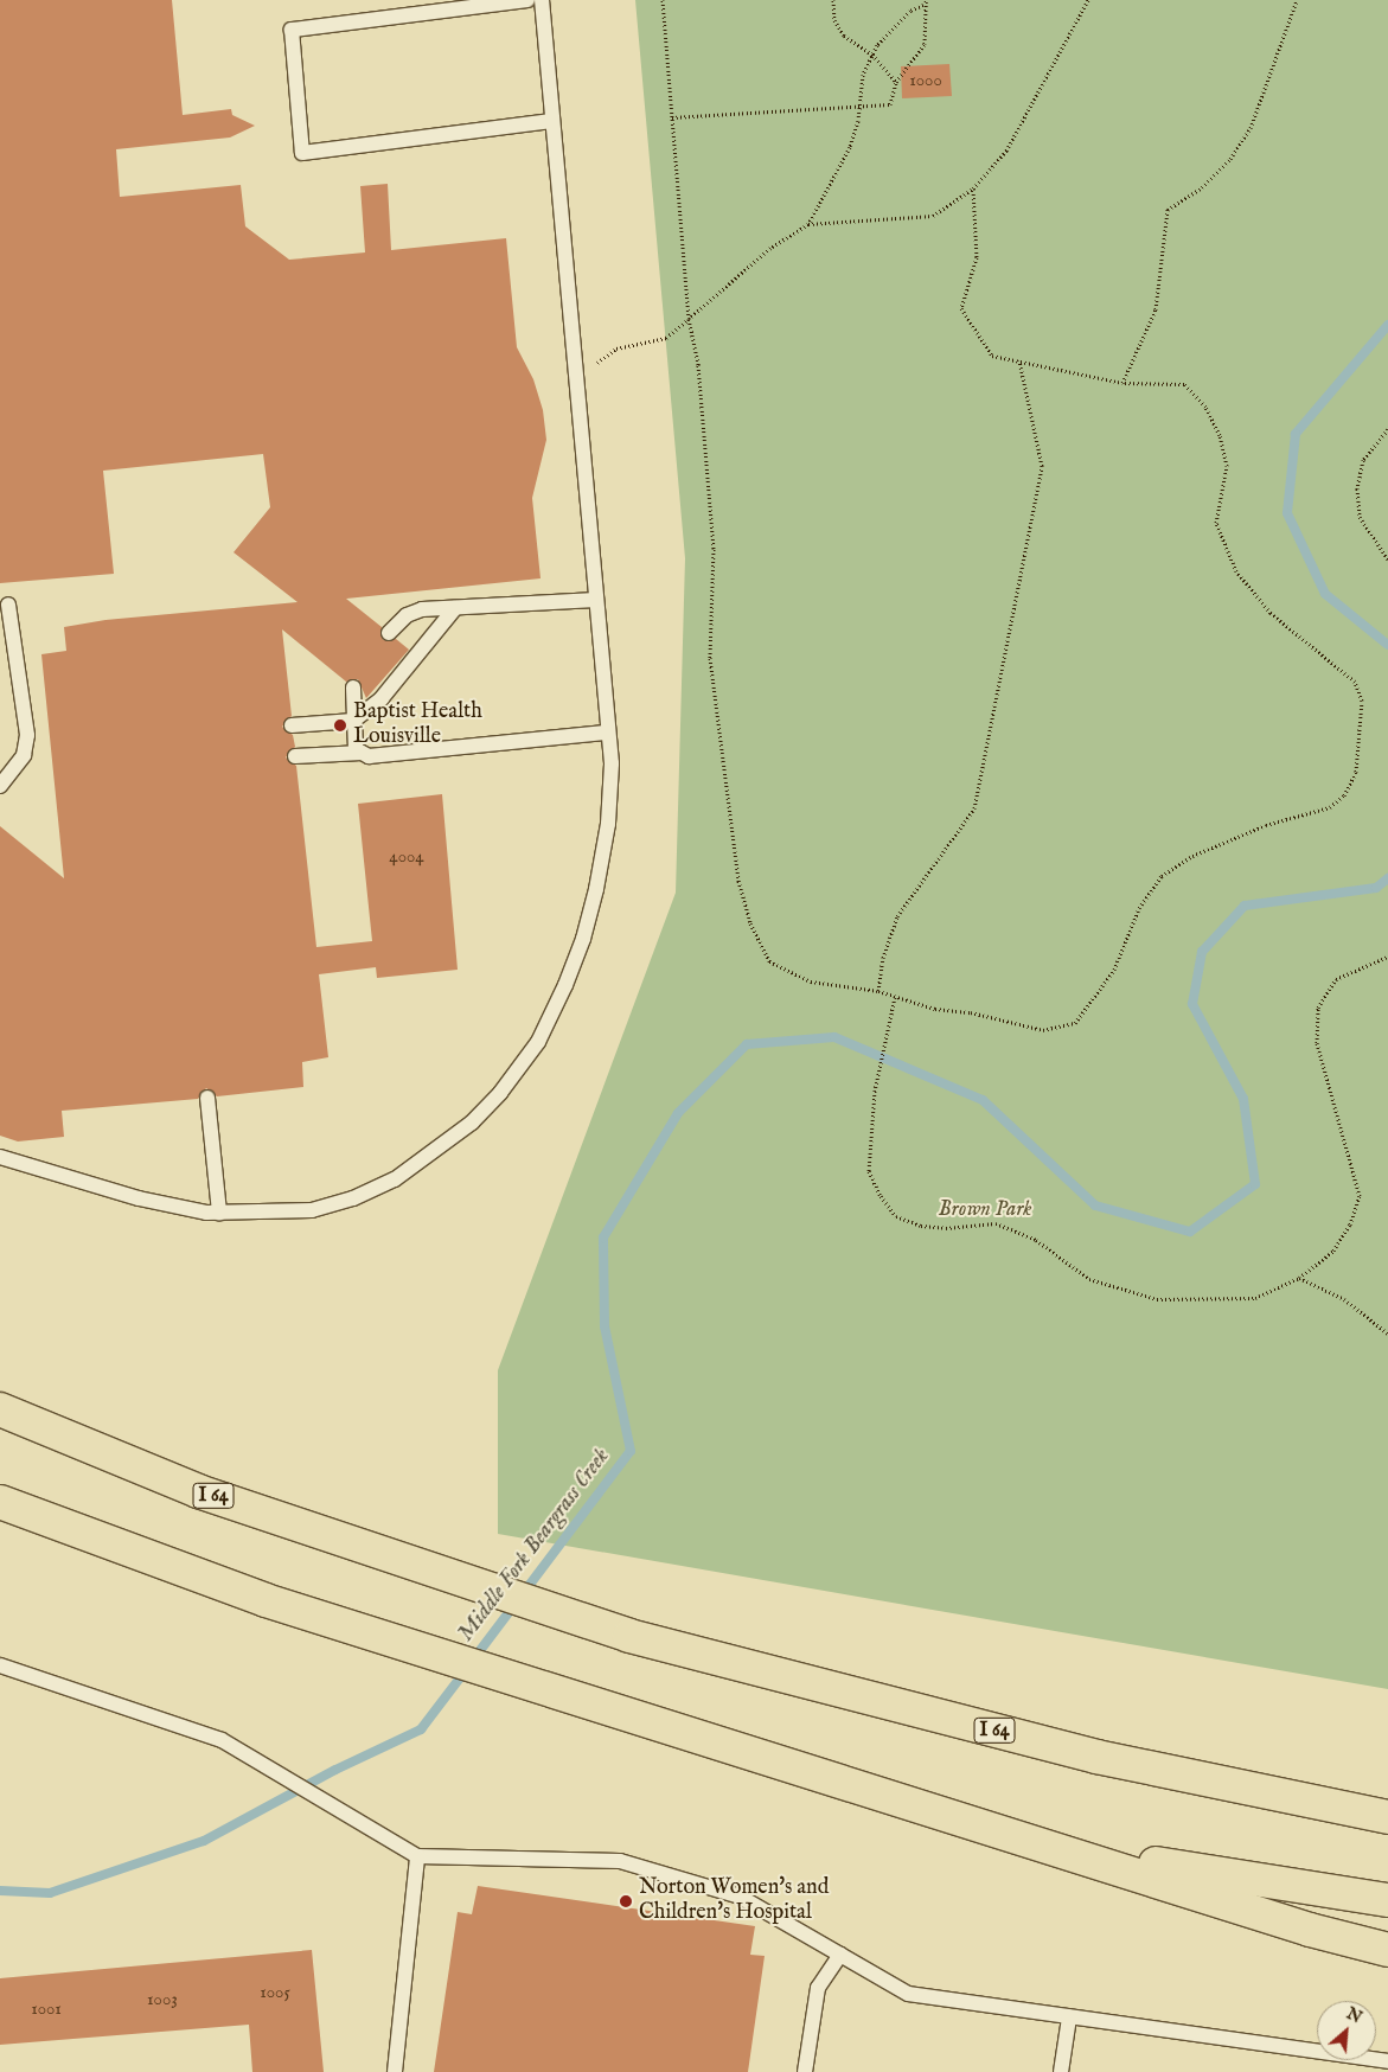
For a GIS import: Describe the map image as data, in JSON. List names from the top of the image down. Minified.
{"streets":{"highway":["I 64"]},"water":["Middle Fork Beargrass Creek"],"parks":["Brown Park"],"places":["Baptist Health Louisville","Norton Women's and Children's Hospital"],"house_numbers":["1000","4004","1005","1003","1001"],"north":"top right"}
